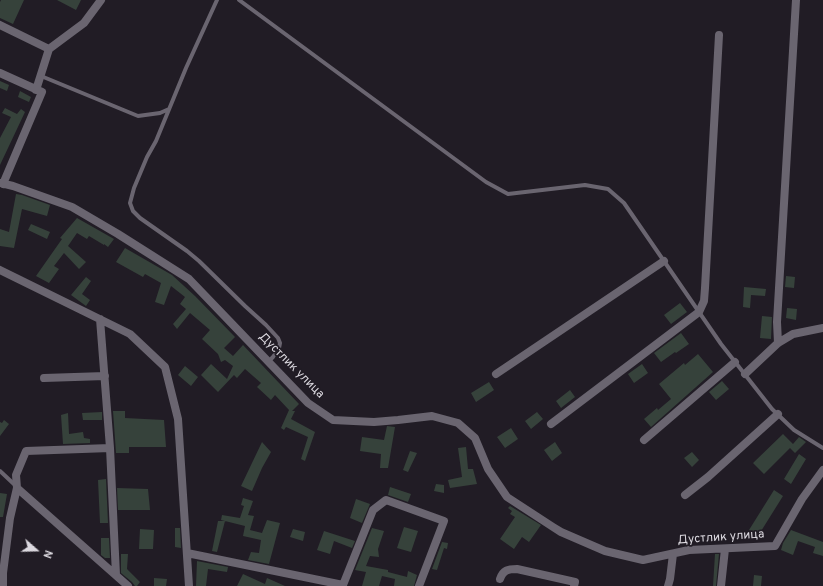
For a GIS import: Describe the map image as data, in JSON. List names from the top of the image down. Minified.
{"streets":{"street":["Дустлик улица"]},"north":"right"}
